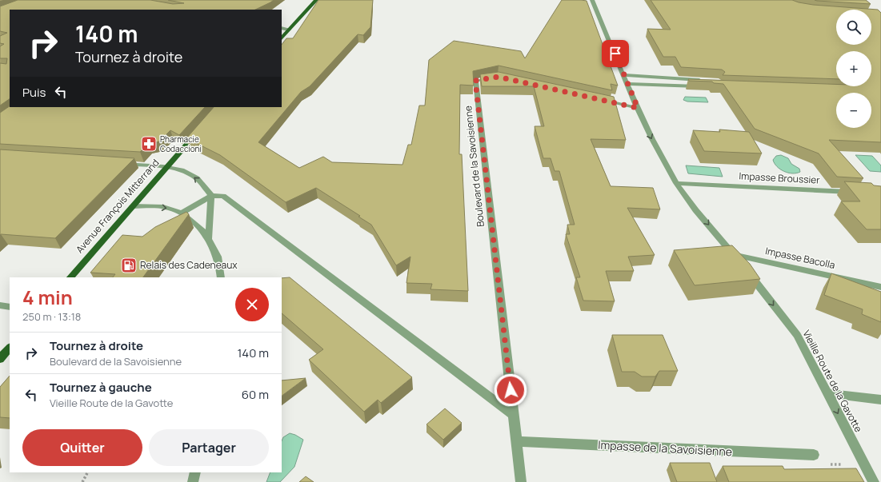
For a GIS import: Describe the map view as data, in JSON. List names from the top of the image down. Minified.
{"streets":{"main road":["Avenue François Mitterrand"],"street":["Boulevard de la Savoisienne","Impasse Broussier","Impasse Bacolla","Vieille Route de la Gavotte","Impasse de la Savoisienne"]},"crossings":[["Boulevard de la Savoisienne","Impasse de la Savoisienne"],["Impasse Broussier","Vieille Route de la Gavotte"],["Impasse Bacolla","Vieille Route de la Gavotte"]],"one_way":["Vieille Route de la Gavotte"],"places":{"pharmacy":["Pharmacie Codaccioni"],"fuel station":["Relais des Cadeneaux"]},"page":{"map_buttons":["+","−"],"turn":["140 m","Tournez à droite"],"then":"Puis","heading":["4 min","250 m · 13:18"],"list":[{"name":"Tournez à droite","note":"Boulevard de la Savoisienne","value":"140 m"},{"name":"Tournez à gauche","note":"Vieille Route de la Gavotte","value":"60 m"}],"buttons":["Quitter","Partager"]}}
